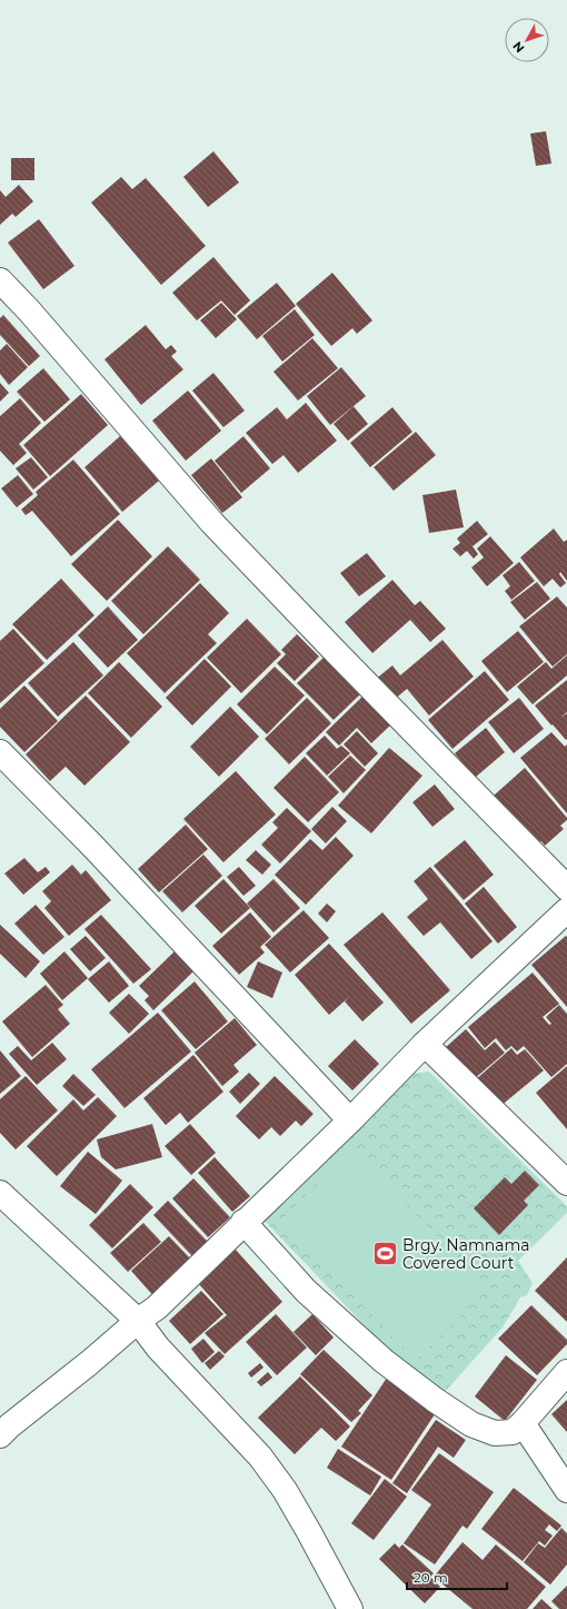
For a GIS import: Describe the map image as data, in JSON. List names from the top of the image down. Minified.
{"places":{"sports":["Brgy. Namnama Covered Court"]},"scale_bar":"20 m","north":"bottom left"}
